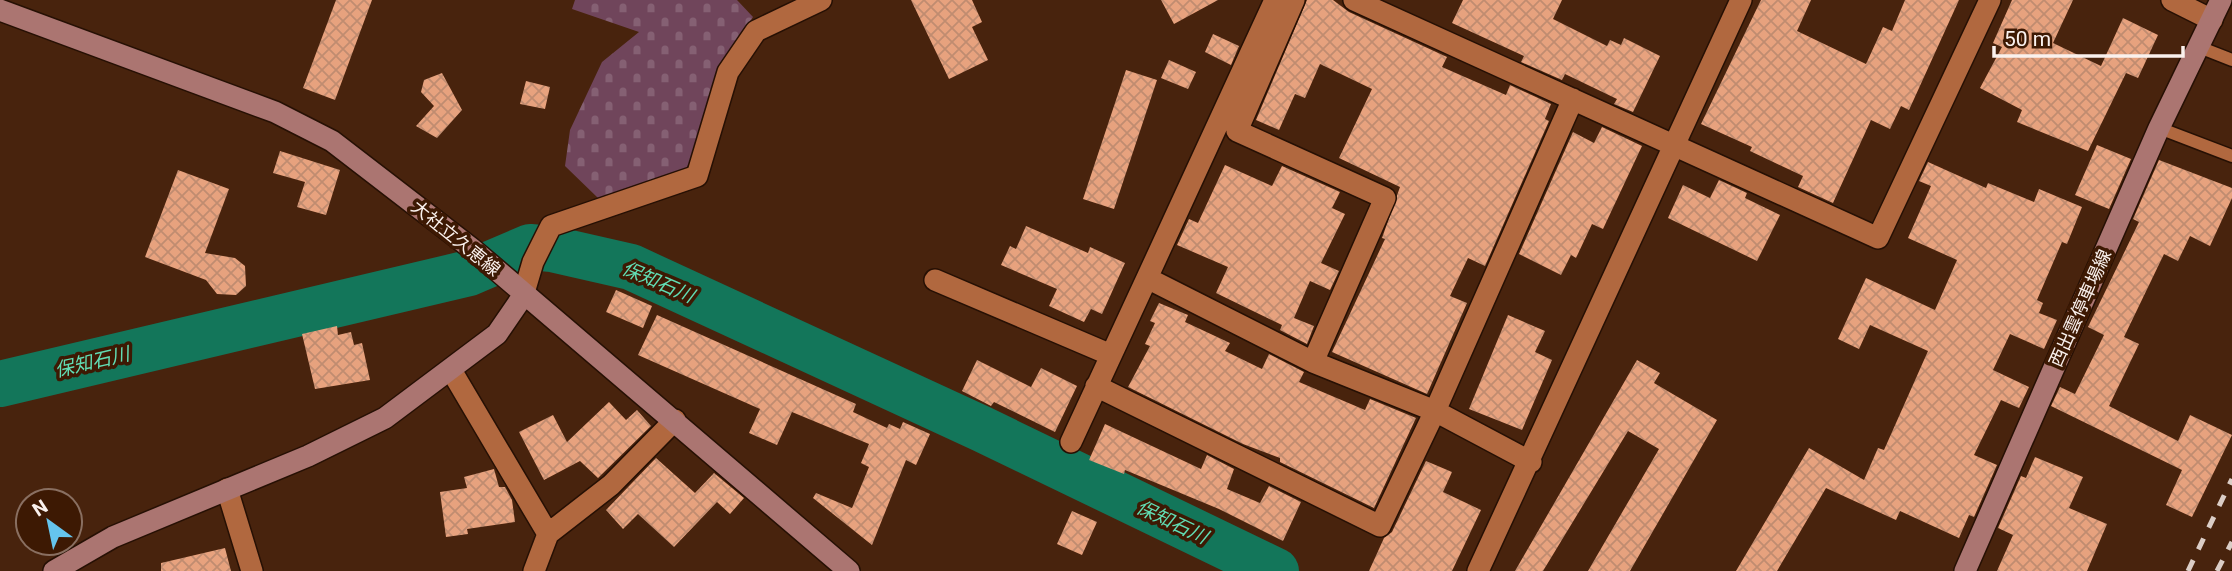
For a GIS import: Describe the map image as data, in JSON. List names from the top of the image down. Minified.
{"streets":{"main road":["大社立久恵線","西出雲停車場線"]},"water":["保知石川"],"scale_bar":"50 m","north":"top left"}
